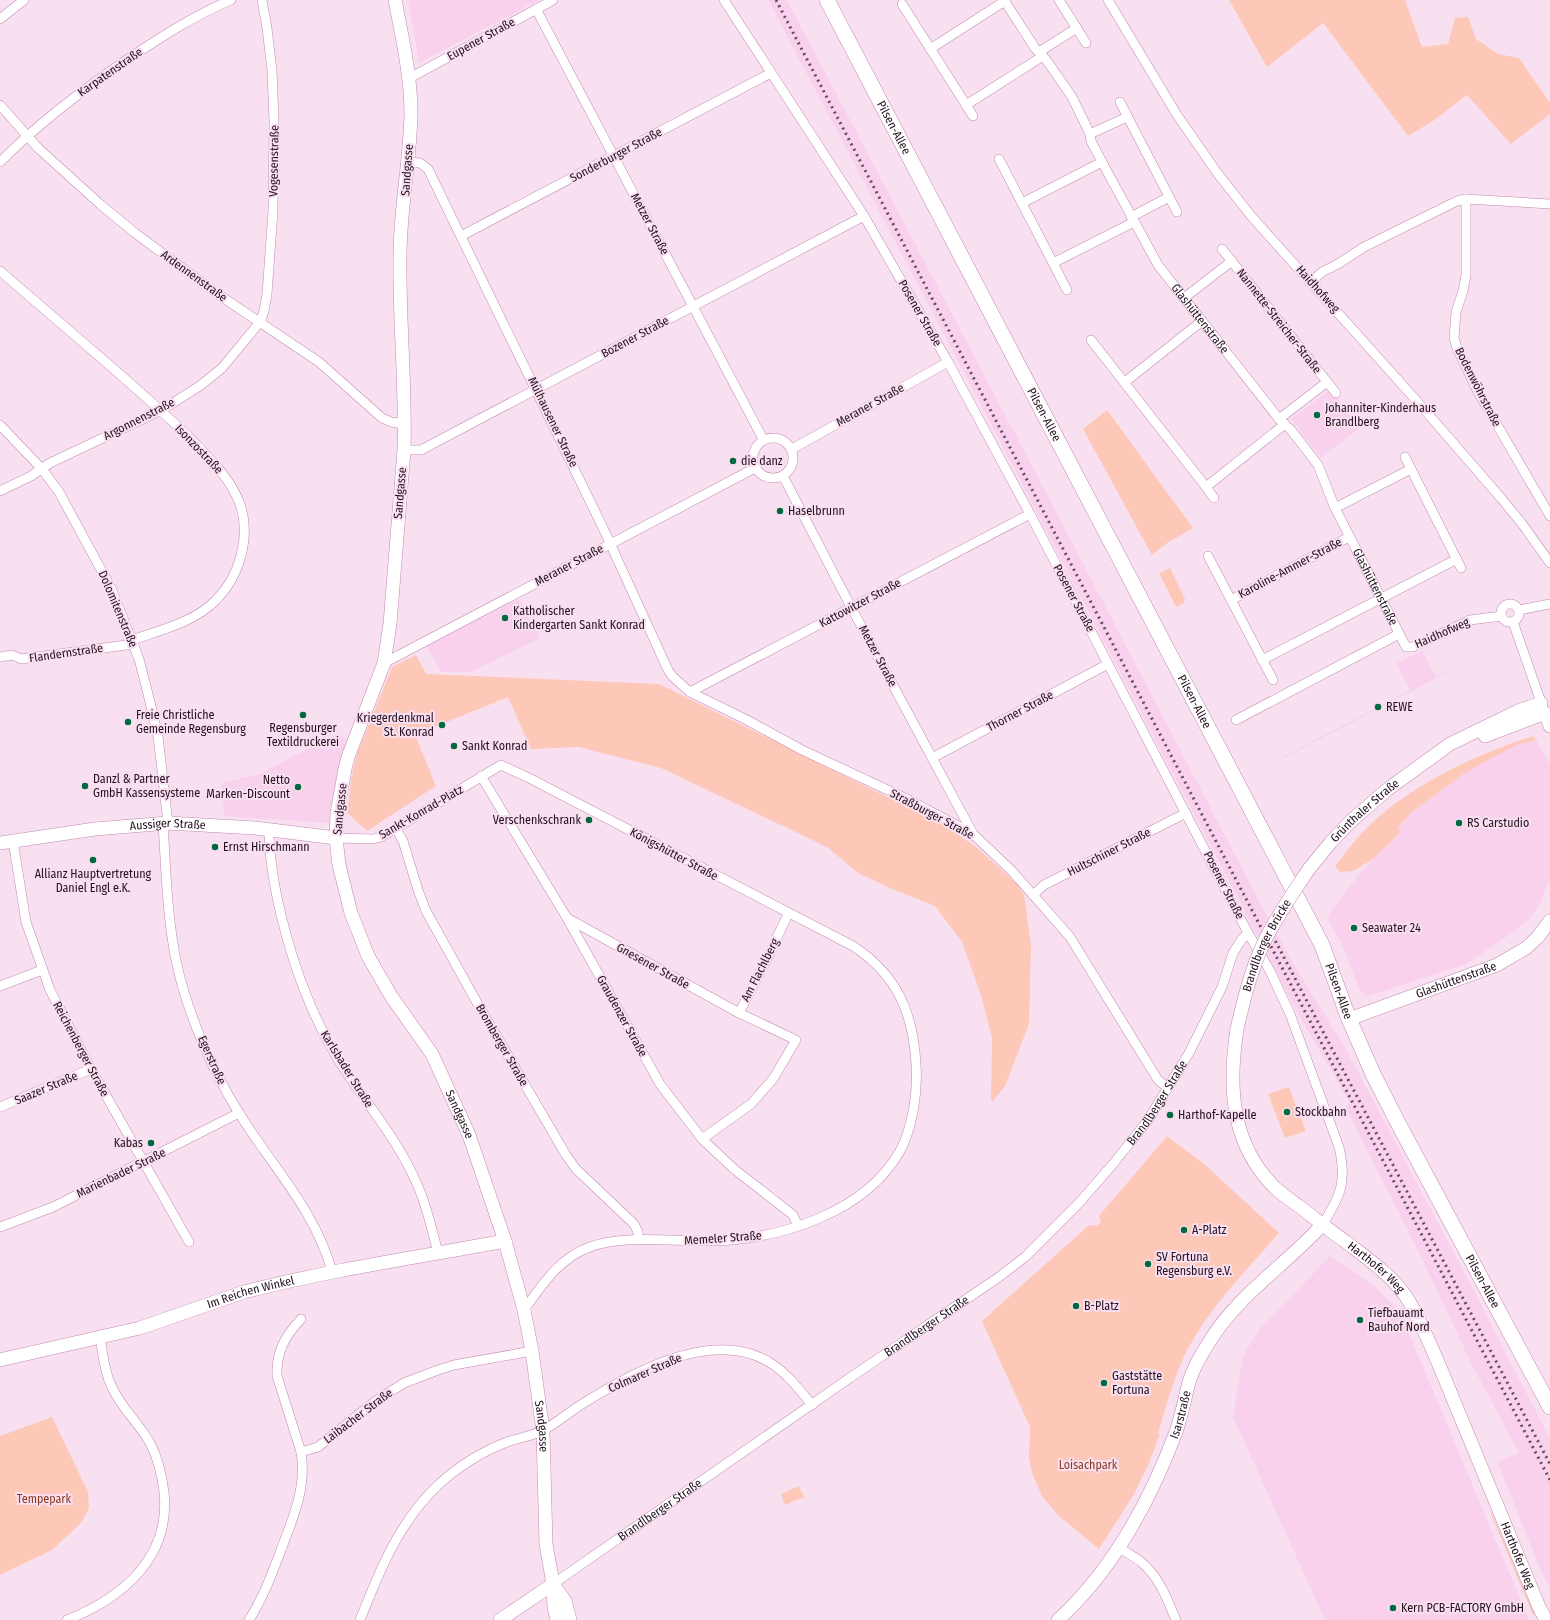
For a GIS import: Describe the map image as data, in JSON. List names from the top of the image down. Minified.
{"streets":{"main road":["Pilsen-Allee"],"street":["Eupener Straße","Karpatenstraße","Sonderburger Straße","Vogesenstraße","Sandgasse","Metzer Straße","Ardennenstraße","Haidhofweg","Posener Straße","Glashüttenstraße","Nannette-Streicher-Straße","Bozener Straße","Bodenwöhrstraße","Meraner Straße","Argonnenstraße","Mülhausener Straße","Isonzostraße","Karoline-Ammer-Straße","Kattowitzer Straße","Dolomitenstraße","Flandernstraße","Thorner Straße","Sankt-Konrad-Platz","Grünthaler Straße","Straßburger Straße","Aussiger Straße","Hultschiner Straße","Königshütter Straße","Brandlberger Brücke","Gnesener Straße","Am Flachlberg","Graudenzer Straße","Bromberger Straße","Reichenberger Straße","Egerstraße","Karlsbader Straße","Saazer Straße","Brandlberger Straße","Marienbader Straße","Memeler Straße","Harthofer Weg","Im Reichen Winkel","Colmarer Straße","Isarstraße","Laibacher Straße"]},"crossings":[["Eupener Straße","Sandgasse"],["Eupener Straße","Metzer Straße"],["Karpatenstraße","Ardennenstraße"],["Pilsen-Allee","Glashüttenstraße"],["Sonderburger Straße","Metzer Straße"],["Sonderburger Straße","Posener Straße"],["Sonderburger Straße","Mülhausener Straße"],["Vogesenstraße","Ardennenstraße"],["Vogesenstraße","Argonnenstraße"],["Sandgasse","Ardennenstraße"],["Sandgasse","Bozener Straße"],["Sandgasse","Meraner Straße"],["Sandgasse","Mülhausener Straße"],["Sandgasse","Sankt-Konrad-Platz"],["Sandgasse","Aussiger Straße"],["Sandgasse","Brandlberger Straße"],["Sandgasse","Memeler Straße"],["Sandgasse","Im Reichen Winkel"],["Sandgasse","Colmarer Straße"],["Sandgasse","Laibacher Straße"],["Metzer Straße","Bozener Straße"],["Metzer Straße","Meraner Straße"],["Metzer Straße","Kattowitzer Straße"],["Metzer Straße","Thorner Straße"],["Metzer Straße","Straßburger Straße"],["Ardennenstraße","Argonnenstraße"],["Haidhofweg","Glashüttenstraße"],["Posener Straße","Bozener Straße"],["Posener Straße","Meraner Straße"],["Posener Straße","Kattowitzer Straße"],["Posener Straße","Thorner Straße"],["Posener Straße","Hultschiner Straße"],["Posener Straße","Brandlberger Straße"],["Posener Straße","Harthofer Weg"],["Posener Straße","Isarstraße"],["Glashüttenstraße","Nannette-Streicher-Straße"],["Glashüttenstraße","Karoline-Ammer-Straße"],["Bozener Straße","Mülhausener Straße"],["Meraner Straße","Mülhausener Straße"],["Argonnenstraße","Isonzostraße"],["Argonnenstraße","Dolomitenstraße"],["Mülhausener Straße","Kattowitzer Straße"],["Mülhausener Straße","Straßburger Straße"],["Isonzostraße","Dolomitenstraße"],["Isonzostraße","Flandernstraße"],["Kattowitzer Straße","Straßburger Straße"],["Dolomitenstraße","Flandernstraße"],["Dolomitenstraße","Aussiger Straße"],["Dolomitenstraße","Egerstraße"],["Sankt-Konrad-Platz","Aussiger Straße"],["Sankt-Konrad-Platz","Königshütter Straße"],["Sankt-Konrad-Platz","Graudenzer Straße"],["Sankt-Konrad-Platz","Bromberger Straße"],["Grünthaler Straße","Brandlberger Brücke"],["Straßburger Straße","Hultschiner Straße"],["Straßburger Straße","Brandlberger Straße"],["Aussiger Straße","Reichenberger Straße"],["Aussiger Straße","Egerstraße"],["Aussiger Straße","Karlsbader Straße"],["Königshütter Straße","Am Flachlberg"],["Königshütter Straße","Memeler Straße"],["Brandlberger Brücke","Harthofer Weg"],["Gnesener Straße","Am Flachlberg"],["Gnesener Straße","Graudenzer Straße"],["Am Flachlberg","Graudenzer Straße"],["Graudenzer Straße","Memeler Straße"],["Bromberger Straße","Memeler Straße"],["Reichenberger Straße","Saazer Straße"],["Reichenberger Straße","Marienbader Straße"],["Egerstraße","Marienbader Straße"],["Egerstraße","Im Reichen Winkel"],["Karlsbader Straße","Im Reichen Winkel"],["Brandlberger Straße","Colmarer Straße"],["Harthofer Weg","Isarstraße"]],"parks":["Loisachpark","Tempepark"],"places":["Johanniter-Kinderhaus Brandlberg","die danz","Haselbrunn","Katholischer Kindergarten Sankt Konrad","REWE","Regensburger Textildruckerei","Freie Christliche Gemeinde Regensburg","Kriegerdenkmal St. Konrad","Sankt Konrad","Danzl & Partner GmbH Kassensysteme","Netto Marken-Discount","Verschenkschrank","RS Carstudio","Ernst Hirschmann","Allianz Hauptvertretung Daniel Engl e.K.","Seawater 24","Stockbahn","Harthof-Kapelle","Kabas","A-Platz","SV Fortuna Regensburg e.V.","B-Platz","Tiefbauamt Bauhof Nord","Gaststätte Fortuna","Kern PCB-FACTORY GmbH"]}
